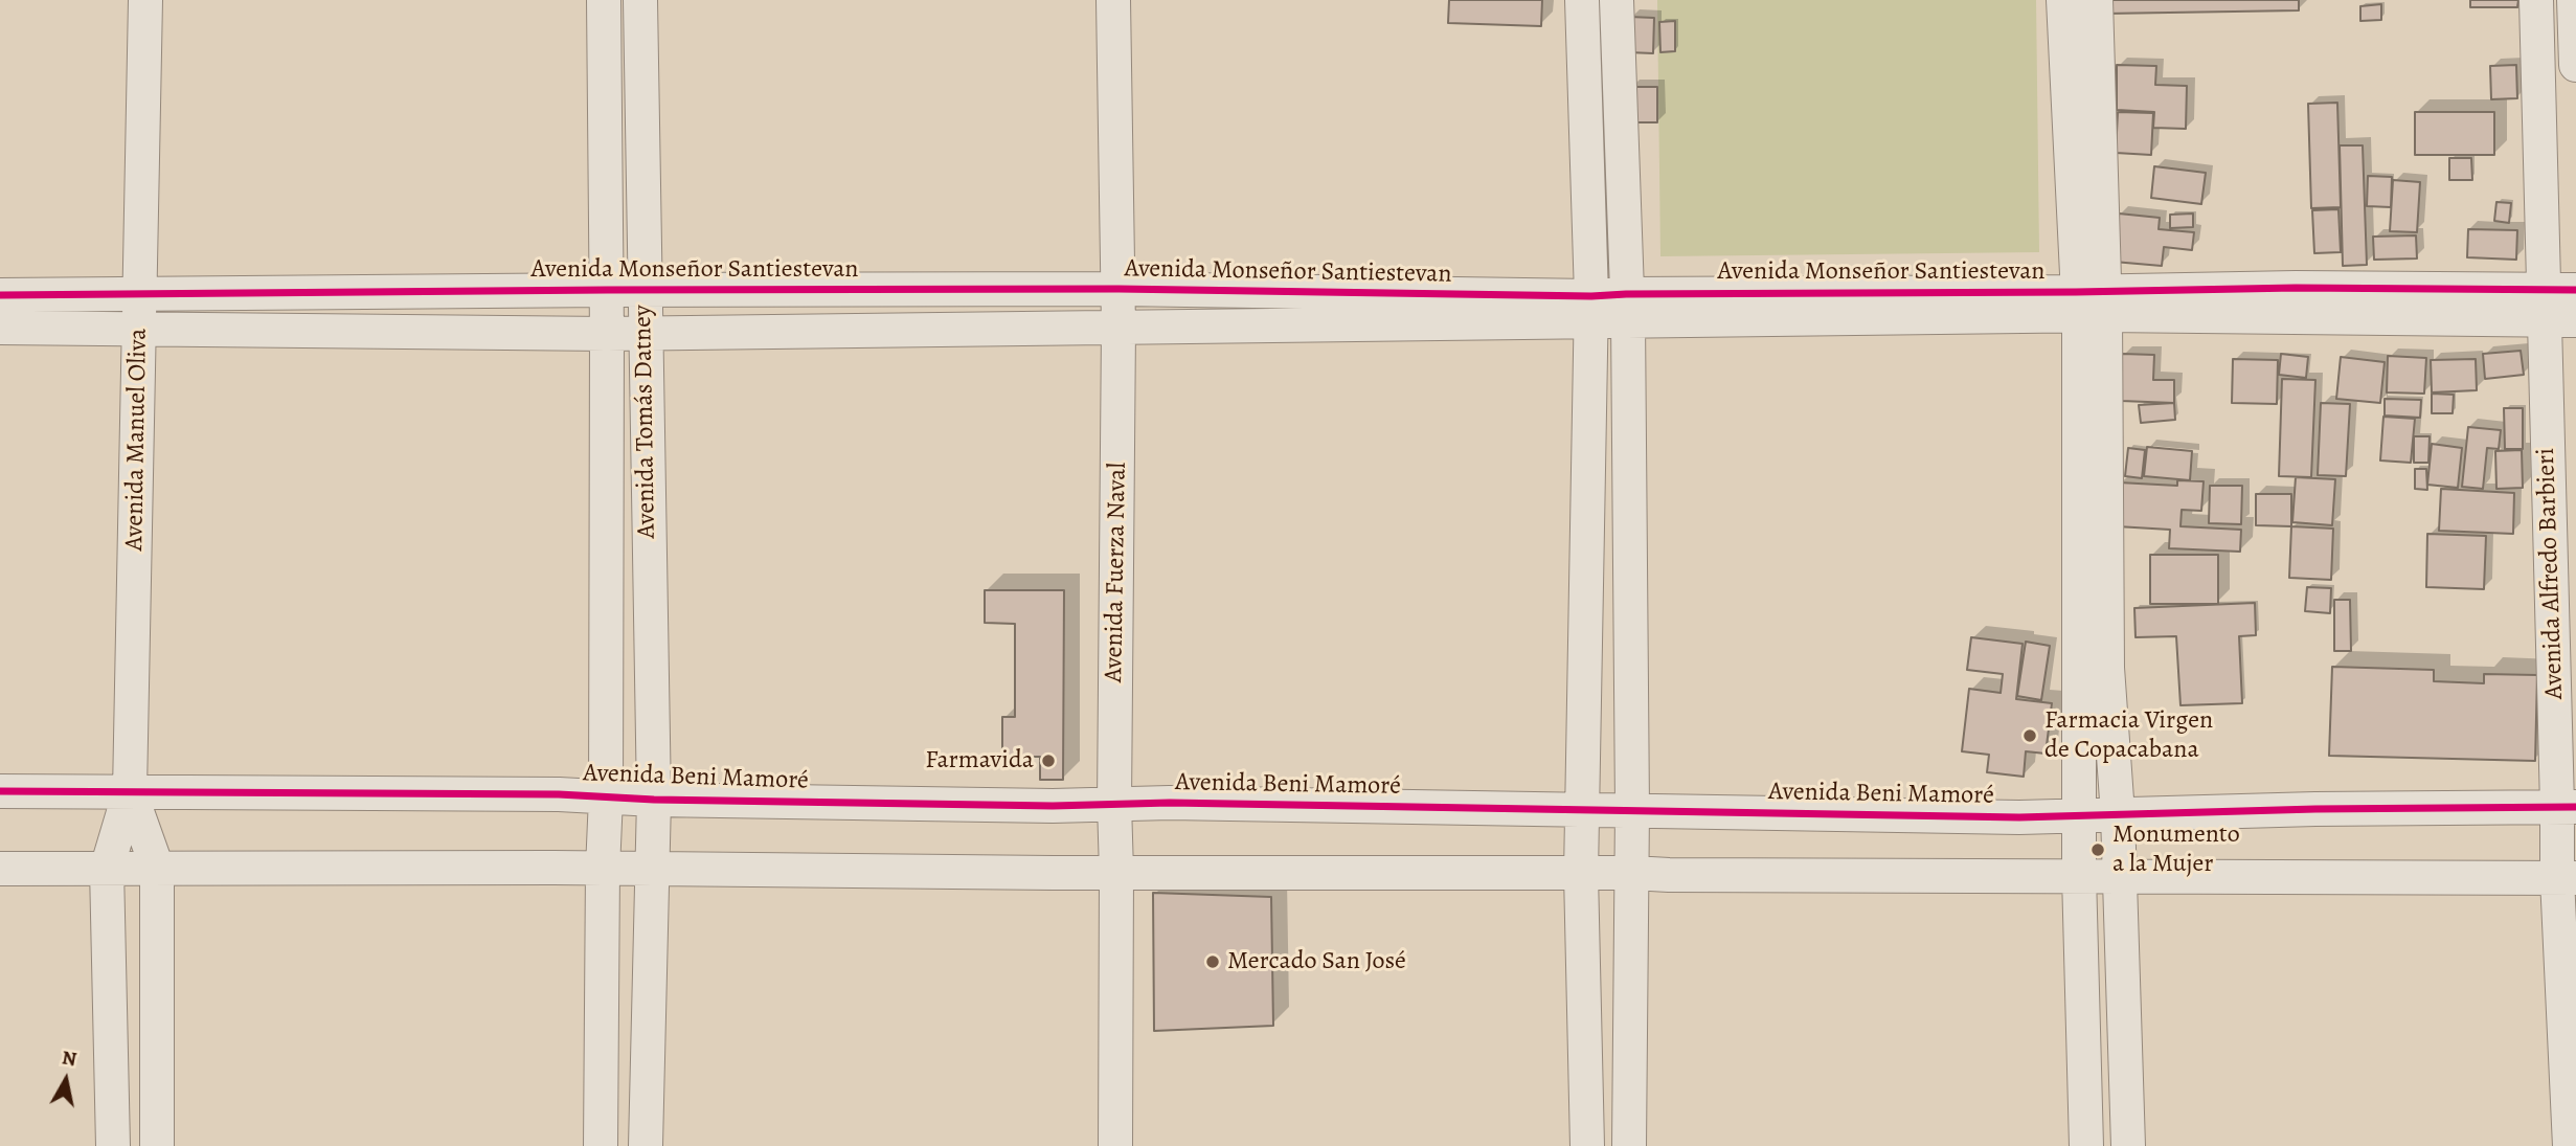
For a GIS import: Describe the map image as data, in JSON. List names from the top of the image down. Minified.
{"streets":{"street":["Avenida Monseñor Santiestevan","Avenida Tomás Datney","Avenida Manuel Oliva","Avenida Fuerza Naval","Avenida Alfredo Barbieri","Avenida Beni Mamoré"]},"crossings":[["Avenida Monseñor Santiestevan","Avenida Tomás Datney"],["Avenida Monseñor Santiestevan","Avenida Manuel Oliva"],["Avenida Monseñor Santiestevan","Avenida Fuerza Naval"],["Avenida Monseñor Santiestevan","Avenida Alfredo Barbieri"],["Avenida Tomás Datney","Avenida Beni Mamoré"],["Avenida Manuel Oliva","Avenida Beni Mamoré"],["Avenida Fuerza Naval","Avenida Beni Mamoré"],["Avenida Alfredo Barbieri","Avenida Beni Mamoré"]],"places":["Farmacia Virgen de Copacabana","Farmavida","Monumento a la Mujer","Mercado San José"],"north":"top"}
